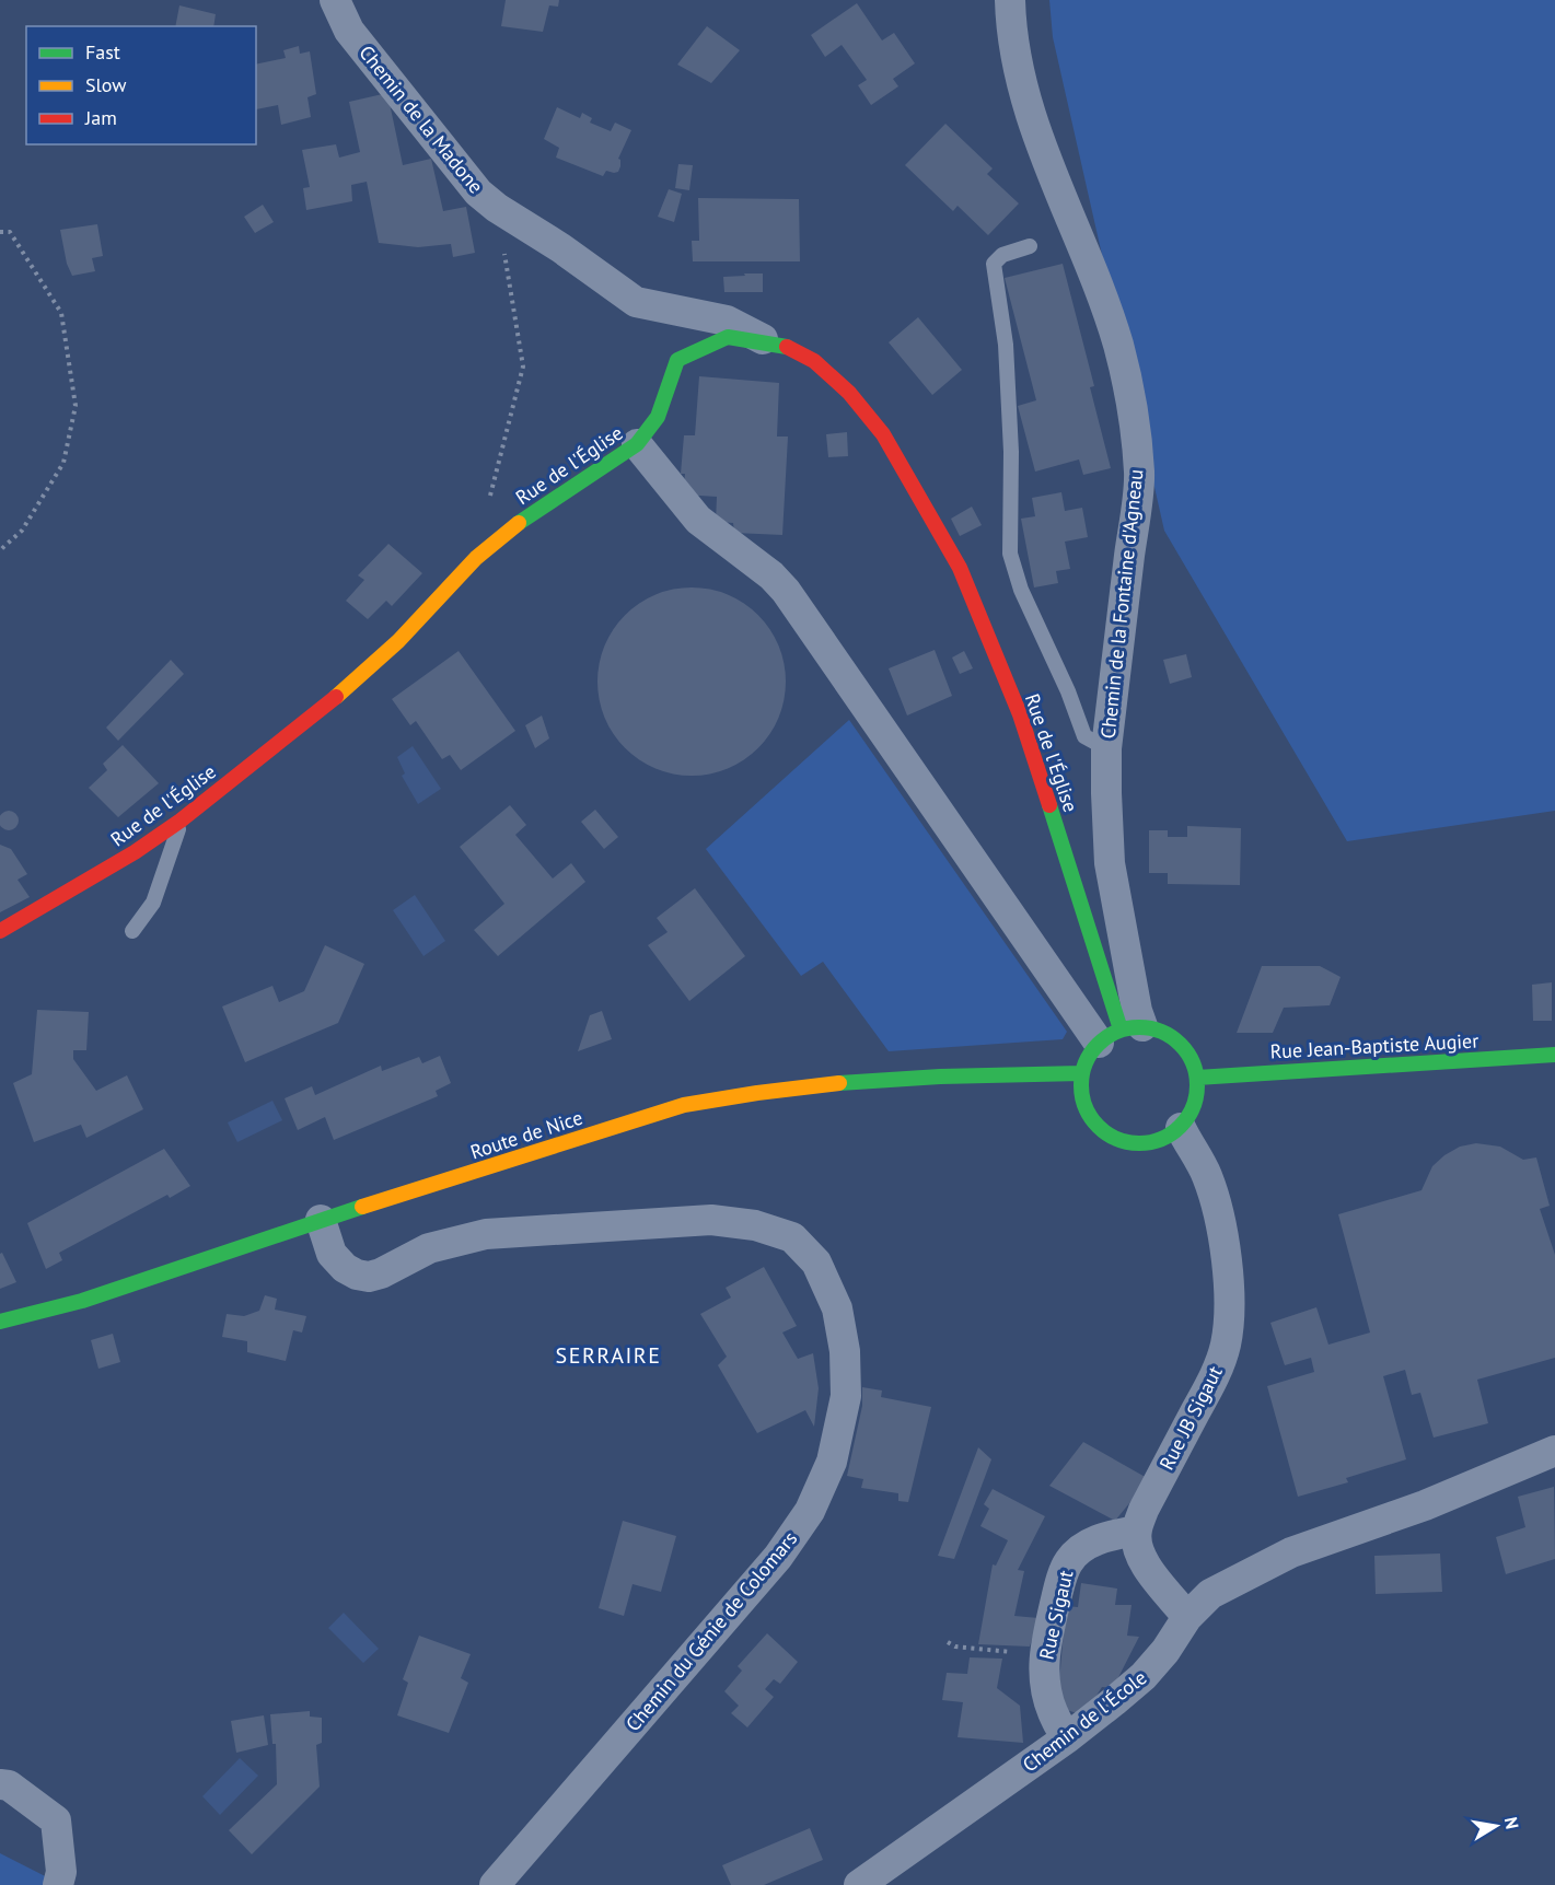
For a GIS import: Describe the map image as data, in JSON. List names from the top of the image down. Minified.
{"streets":{"main road":["Rue de l'Église","Rue Jean-Baptiste Augier","Route de Nice"],"street":["Chemin de la Madone","Chemin de la Fontaine d'Agneau","Rue JB Sigaut","Rue Sigaut","Chemin du Génie de Colomars","Chemin de l'École"]},"crossings":[["Chemin de la Madone","Rue de l'Église"],["Rue de l'Église","Chemin de la Fontaine d'Agneau"],["Rue de l'Église","Rue Jean-Baptiste Augier"],["Rue de l'Église","Route de Nice"],["Rue de l'Église","Rue JB Sigaut"],["Chemin de la Fontaine d'Agneau","Rue Jean-Baptiste Augier"],["Chemin de la Fontaine d'Agneau","Route de Nice"],["Chemin de la Fontaine d'Agneau","Rue JB Sigaut"],["Rue Jean-Baptiste Augier","Route de Nice"],["Rue Jean-Baptiste Augier","Rue JB Sigaut"],["Route de Nice","Rue JB Sigaut"],["Route de Nice","Chemin du Génie de Colomars"],["Rue JB Sigaut","Rue Sigaut"],["Rue Sigaut","Chemin de l'École"]],"districts":["SERRAIRE"],"legend":["Fast","Slow","Jam"],"north":"right"}
